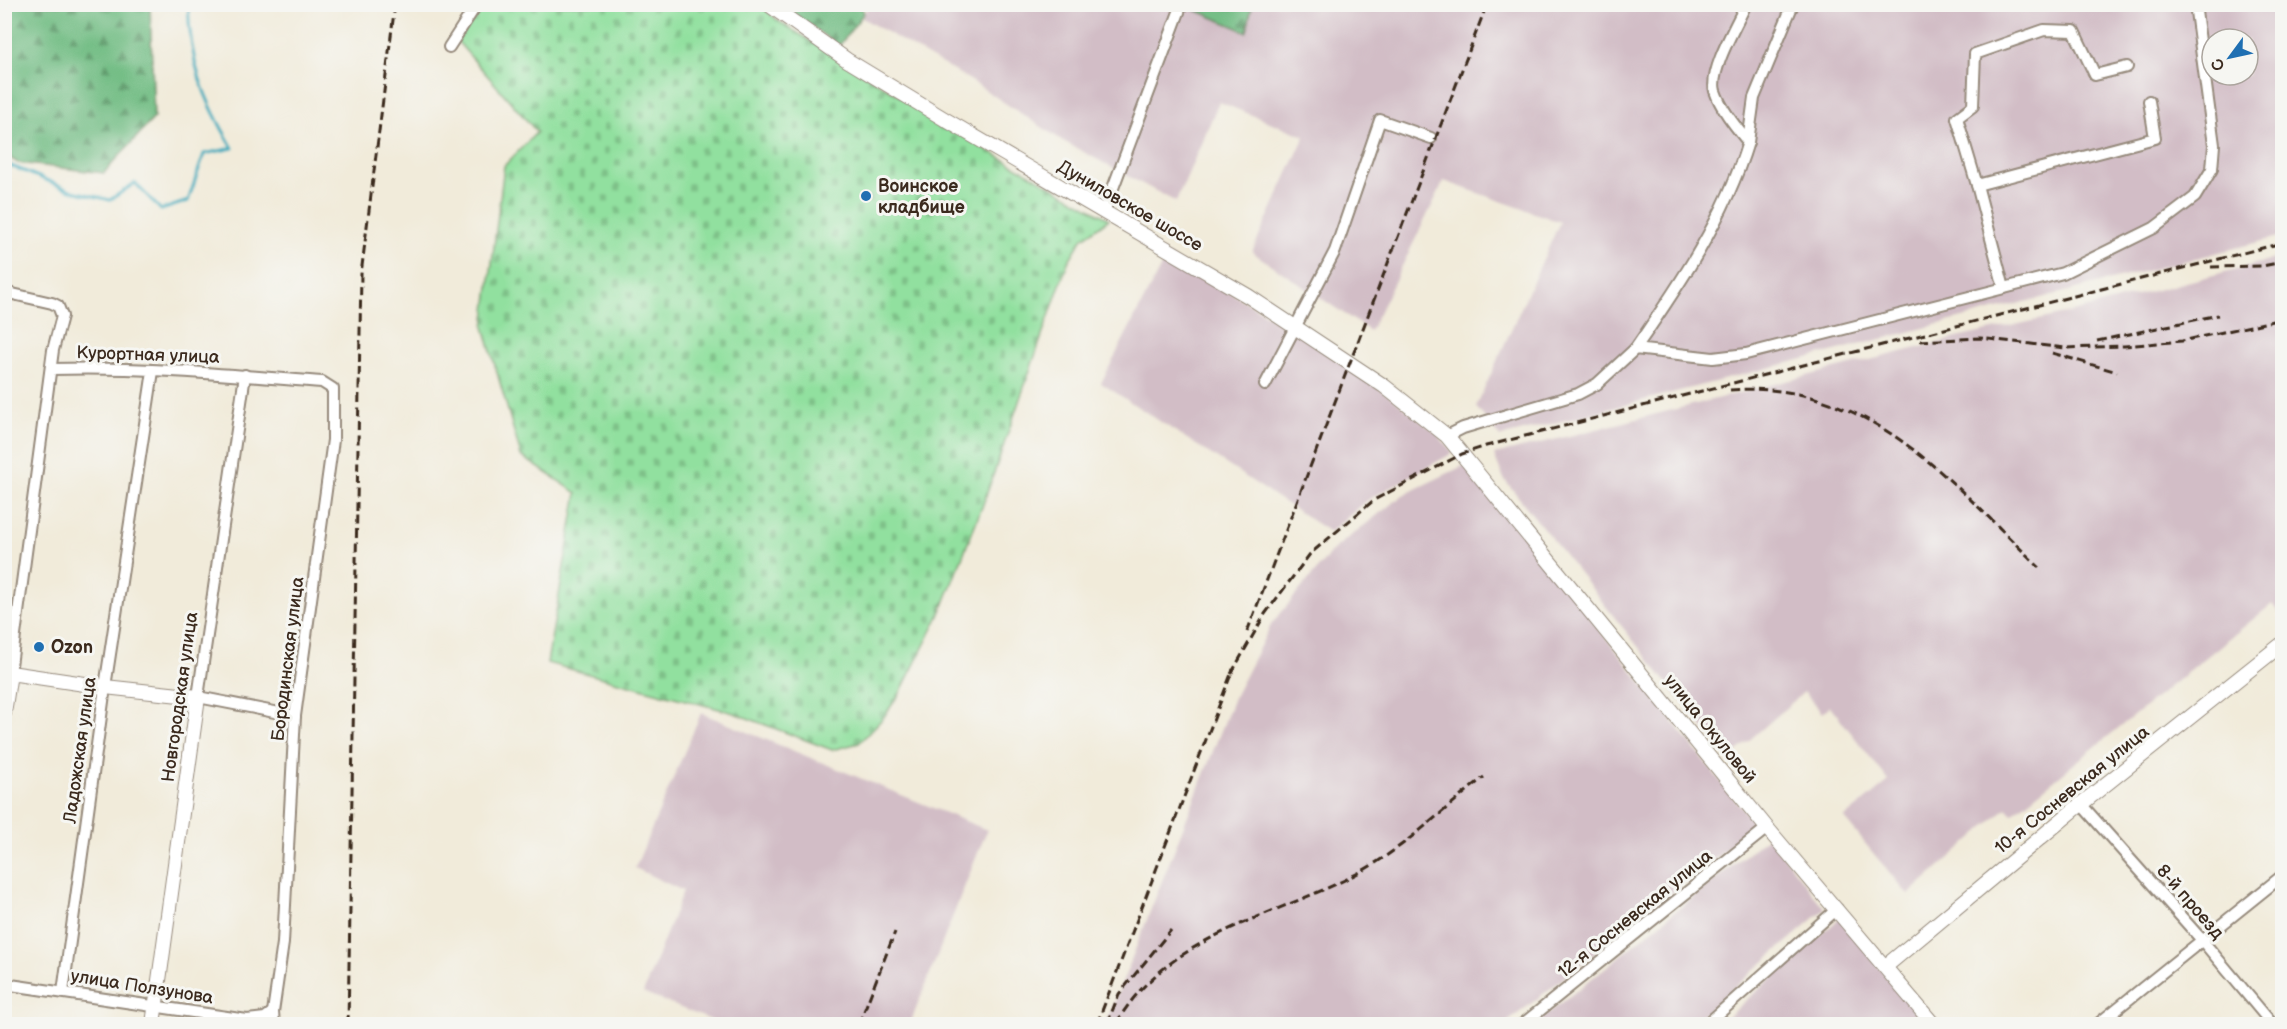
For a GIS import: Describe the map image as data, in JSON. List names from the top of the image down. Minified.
{"streets":{"street":["Дуниловское шоссе","Курортная улица","Бородинская улица","Новгородская улица","улица Окуловой","Ладожская улица","10-я Сосневская улица","8-й проезд","12-я Сосневская улица","улица Ползунова"]},"crossings":[["Дуниловское шоссе","улица Окуловой"],["Курортная улица","Бородинская улица"],["Курортная улица","Новгородская улица"],["Курортная улица","Ладожская улица"],["Бородинская улица","Новгородская улица"],["Бородинская улица","улица Ползунова"],["Новгородская улица","улица Ползунова"],["улица Окуловой","10-я Сосневская улица"],["улица Окуловой","12-я Сосневская улица"],["Ладожская улица","улица Ползунова"],["10-я Сосневская улица","8-й проезд"]],"places":["Воинское кладбище","Ozon"],"north":"bottom left"}
